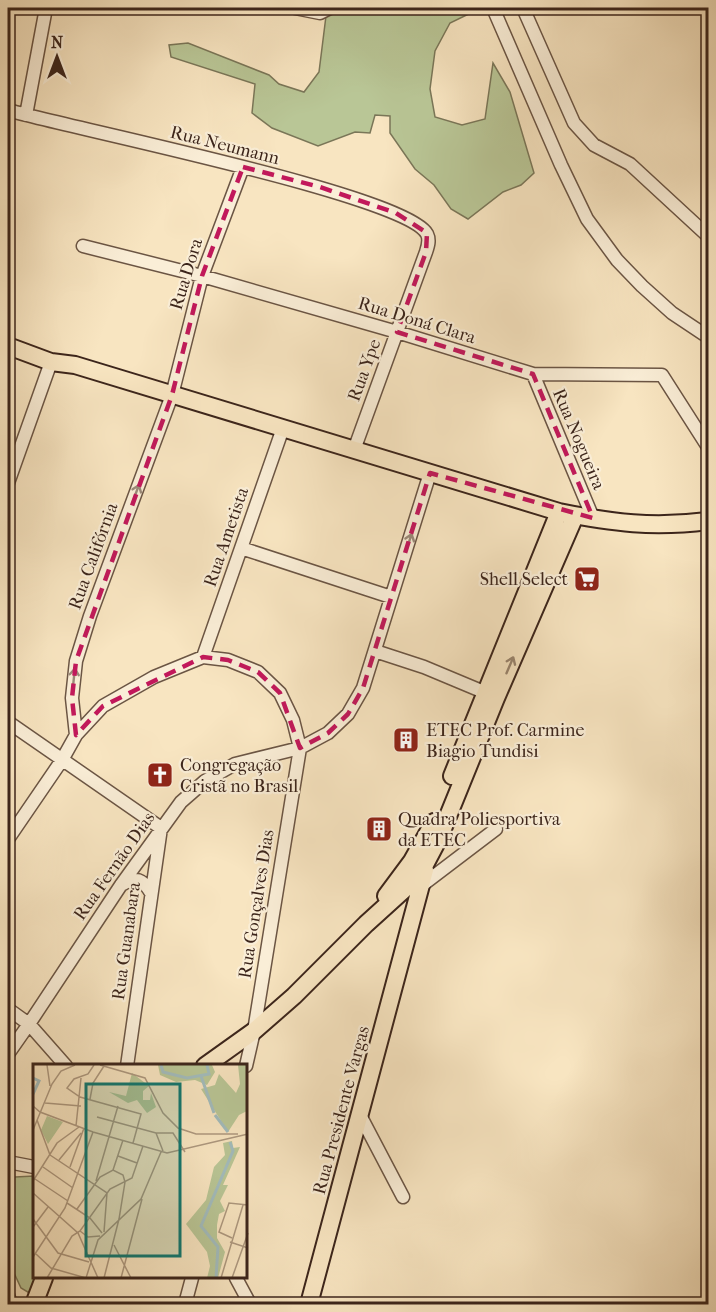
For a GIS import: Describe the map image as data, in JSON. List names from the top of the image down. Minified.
{"streets":{"main road":["Rua Presidente Vargas"],"street":["Rua Neumann","Rua Dora","Rua Doná Clara","Rua Ype","Rua Nogueira","Rua Ametista","Rua Califórnia","Rua Fernão Dias","Rua Gonçalves Dias","Rua Guanabara"]},"crossings":[["Rua Neumann","Rua Dora"],["Rua Neumann","Rua Ype"],["Rua Dora","Rua Doná Clara"],["Rua Dora","Rua Califórnia"],["Rua Doná Clara","Rua Ype"],["Rua Doná Clara","Rua Nogueira"],["Rua Fernão Dias","Rua Gonçalves Dias"],["Rua Fernão Dias","Rua Guanabara"]],"one_way":["Rua Califórnia"],"places":{"supermarket":["Shell Select"],"building":["ETEC Prof. Carmine Biagio Tundisi","Quadra Poliesportiva da ETEC"],"church":["Congregação Cristã no Brasil"]},"north":"top"}
